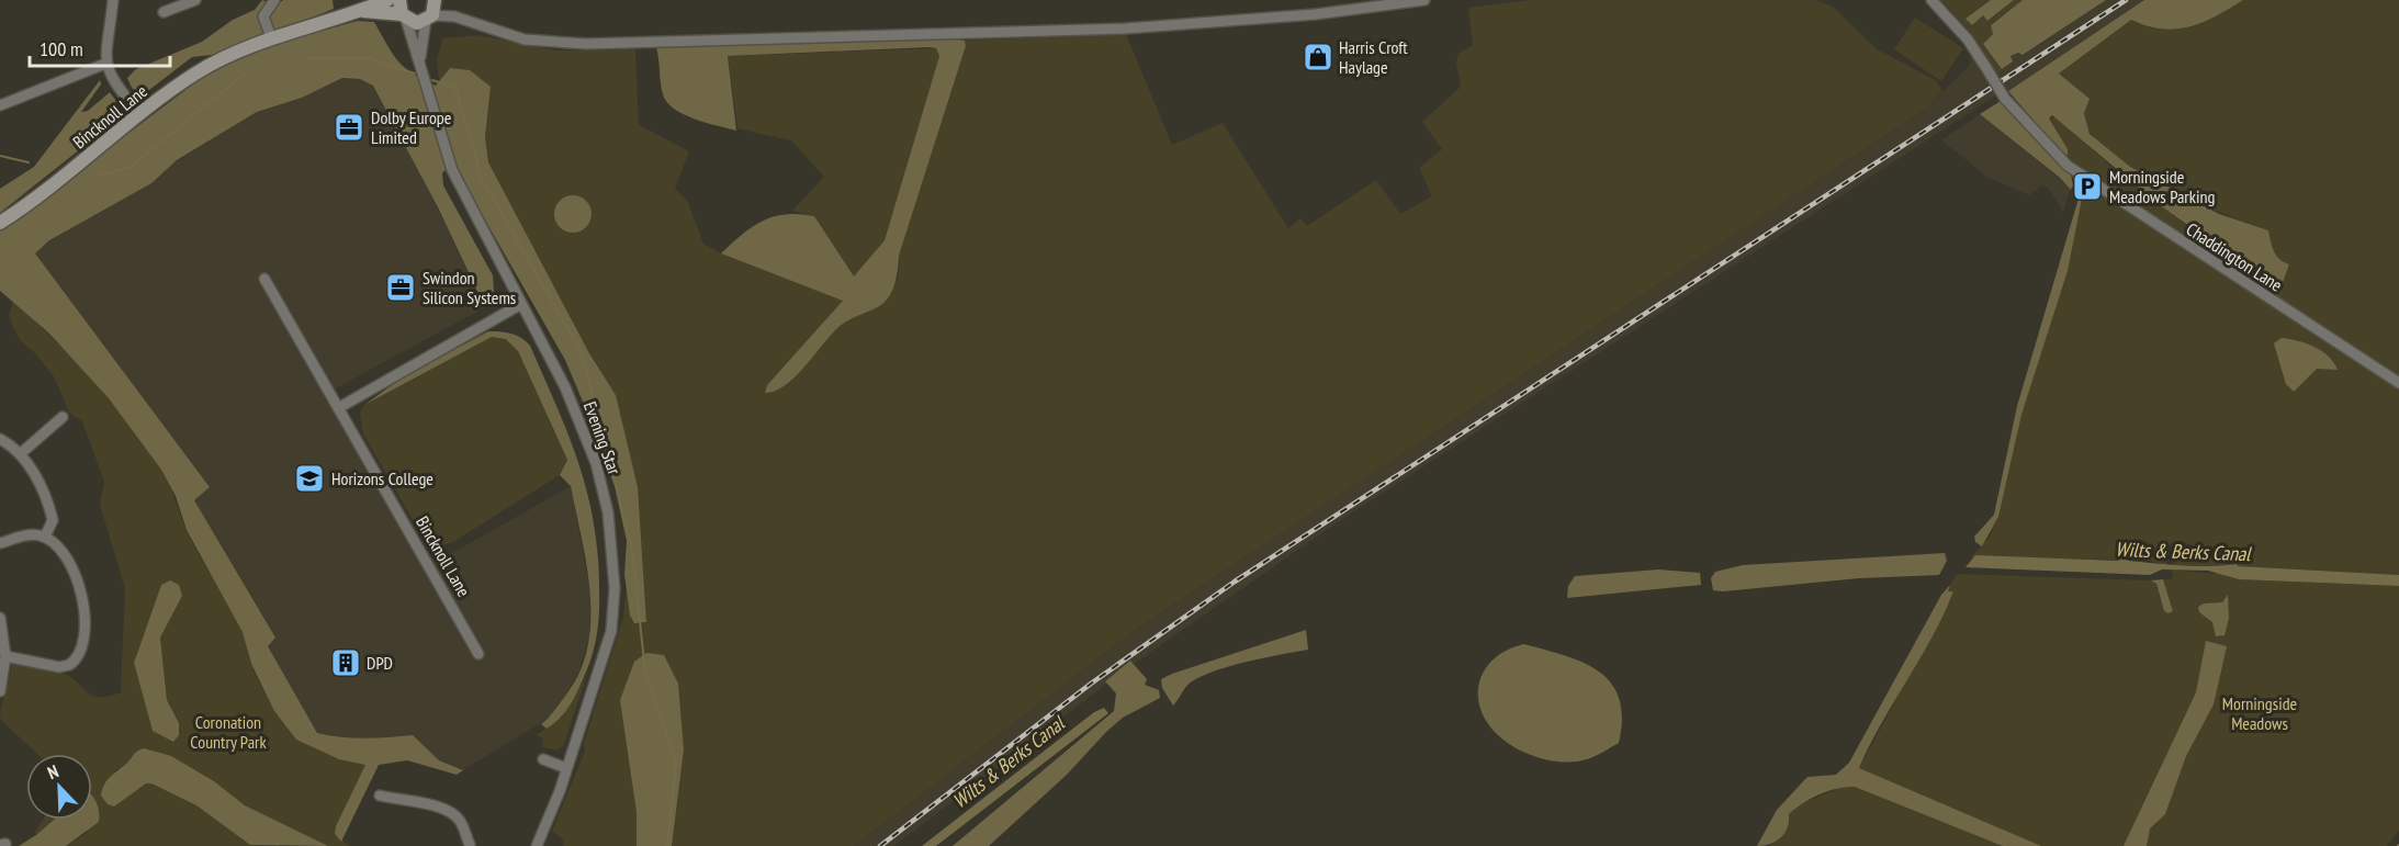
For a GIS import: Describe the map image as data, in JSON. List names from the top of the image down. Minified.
{"streets":{"street":["Bincknoll Lane","Chaddington Lane","Evening Star"]},"crossings":[["Bincknoll Lane","Evening Star"]],"water":["Wilts & Berks Canal"],"parks":["Morningside Meadows","Coronation Country Park"],"places":{"shop":["Harris Croft Haylage"],"office":["Dolby Europe Limited","Swindon Silicon Systems"],"parking":["Morningside Meadows Parking"],"school or university":["Horizons College"],"building":["DPD"]},"scale_bar":"100 m","north":"top left"}
